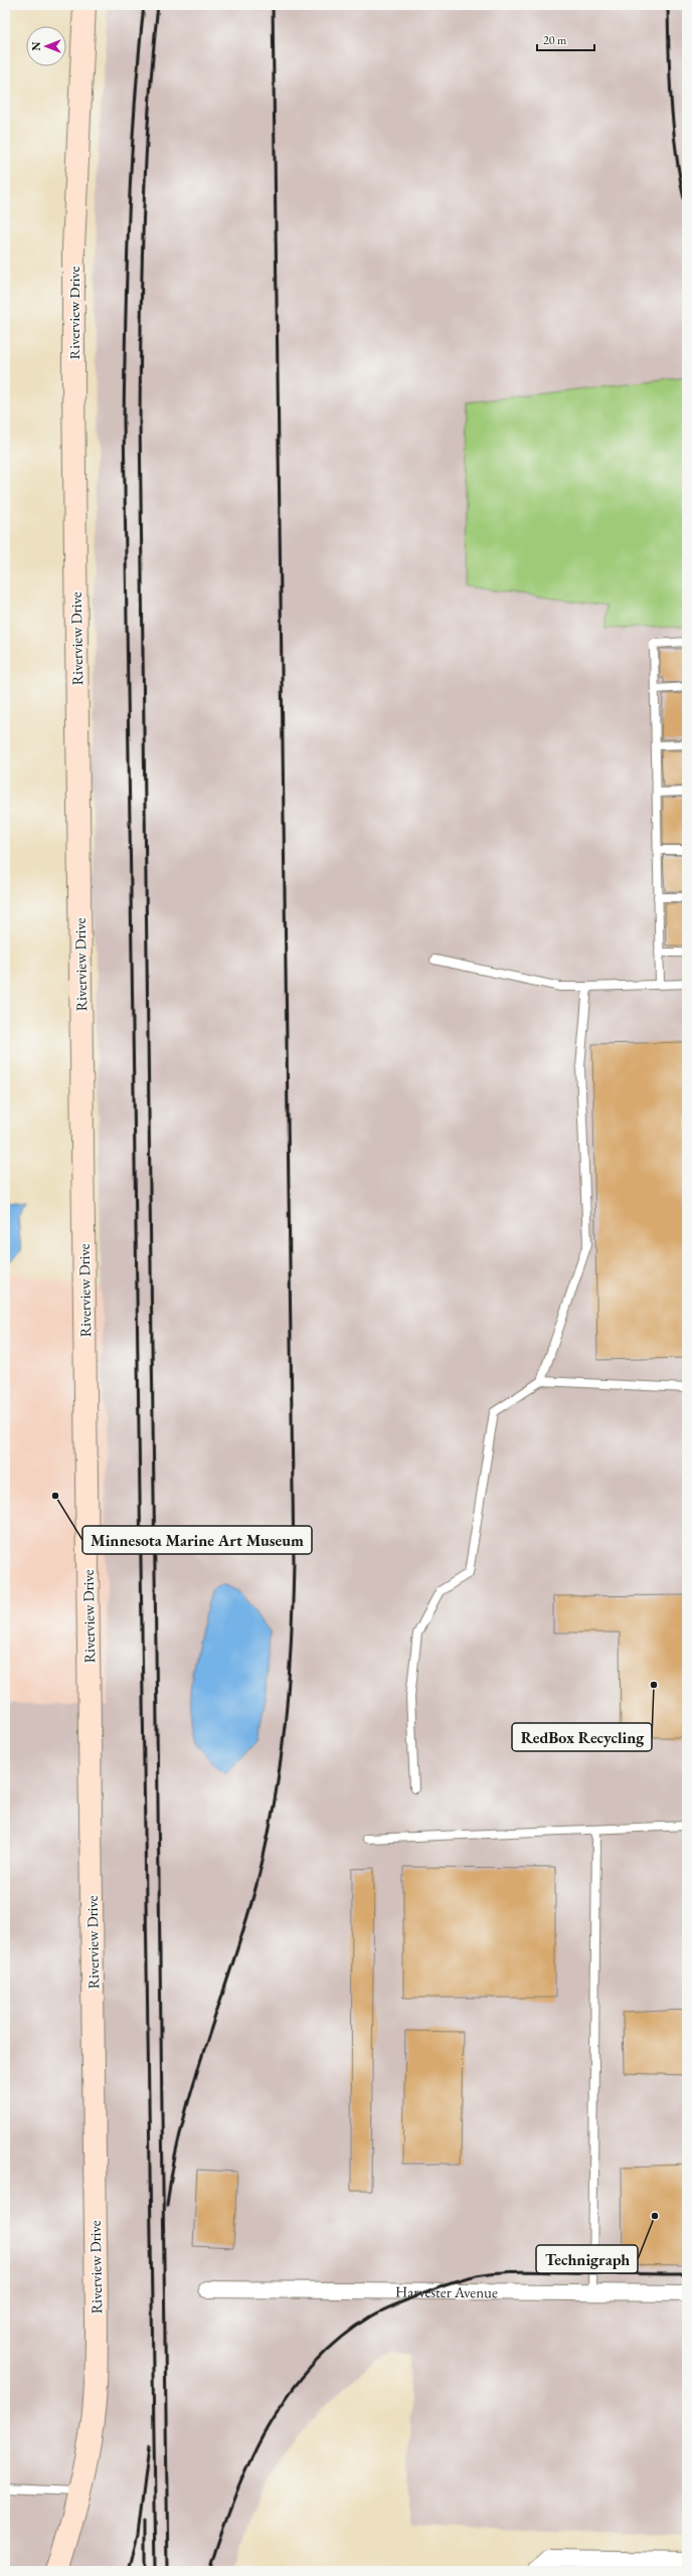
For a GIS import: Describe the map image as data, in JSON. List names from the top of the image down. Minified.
{"streets":{"street":["Riverview Drive","Harvester Avenue"]},"places":["Minnesota Marine Art Museum","RedBox Recycling","Technigraph"],"scale_bar":"20 m","north":"left"}
